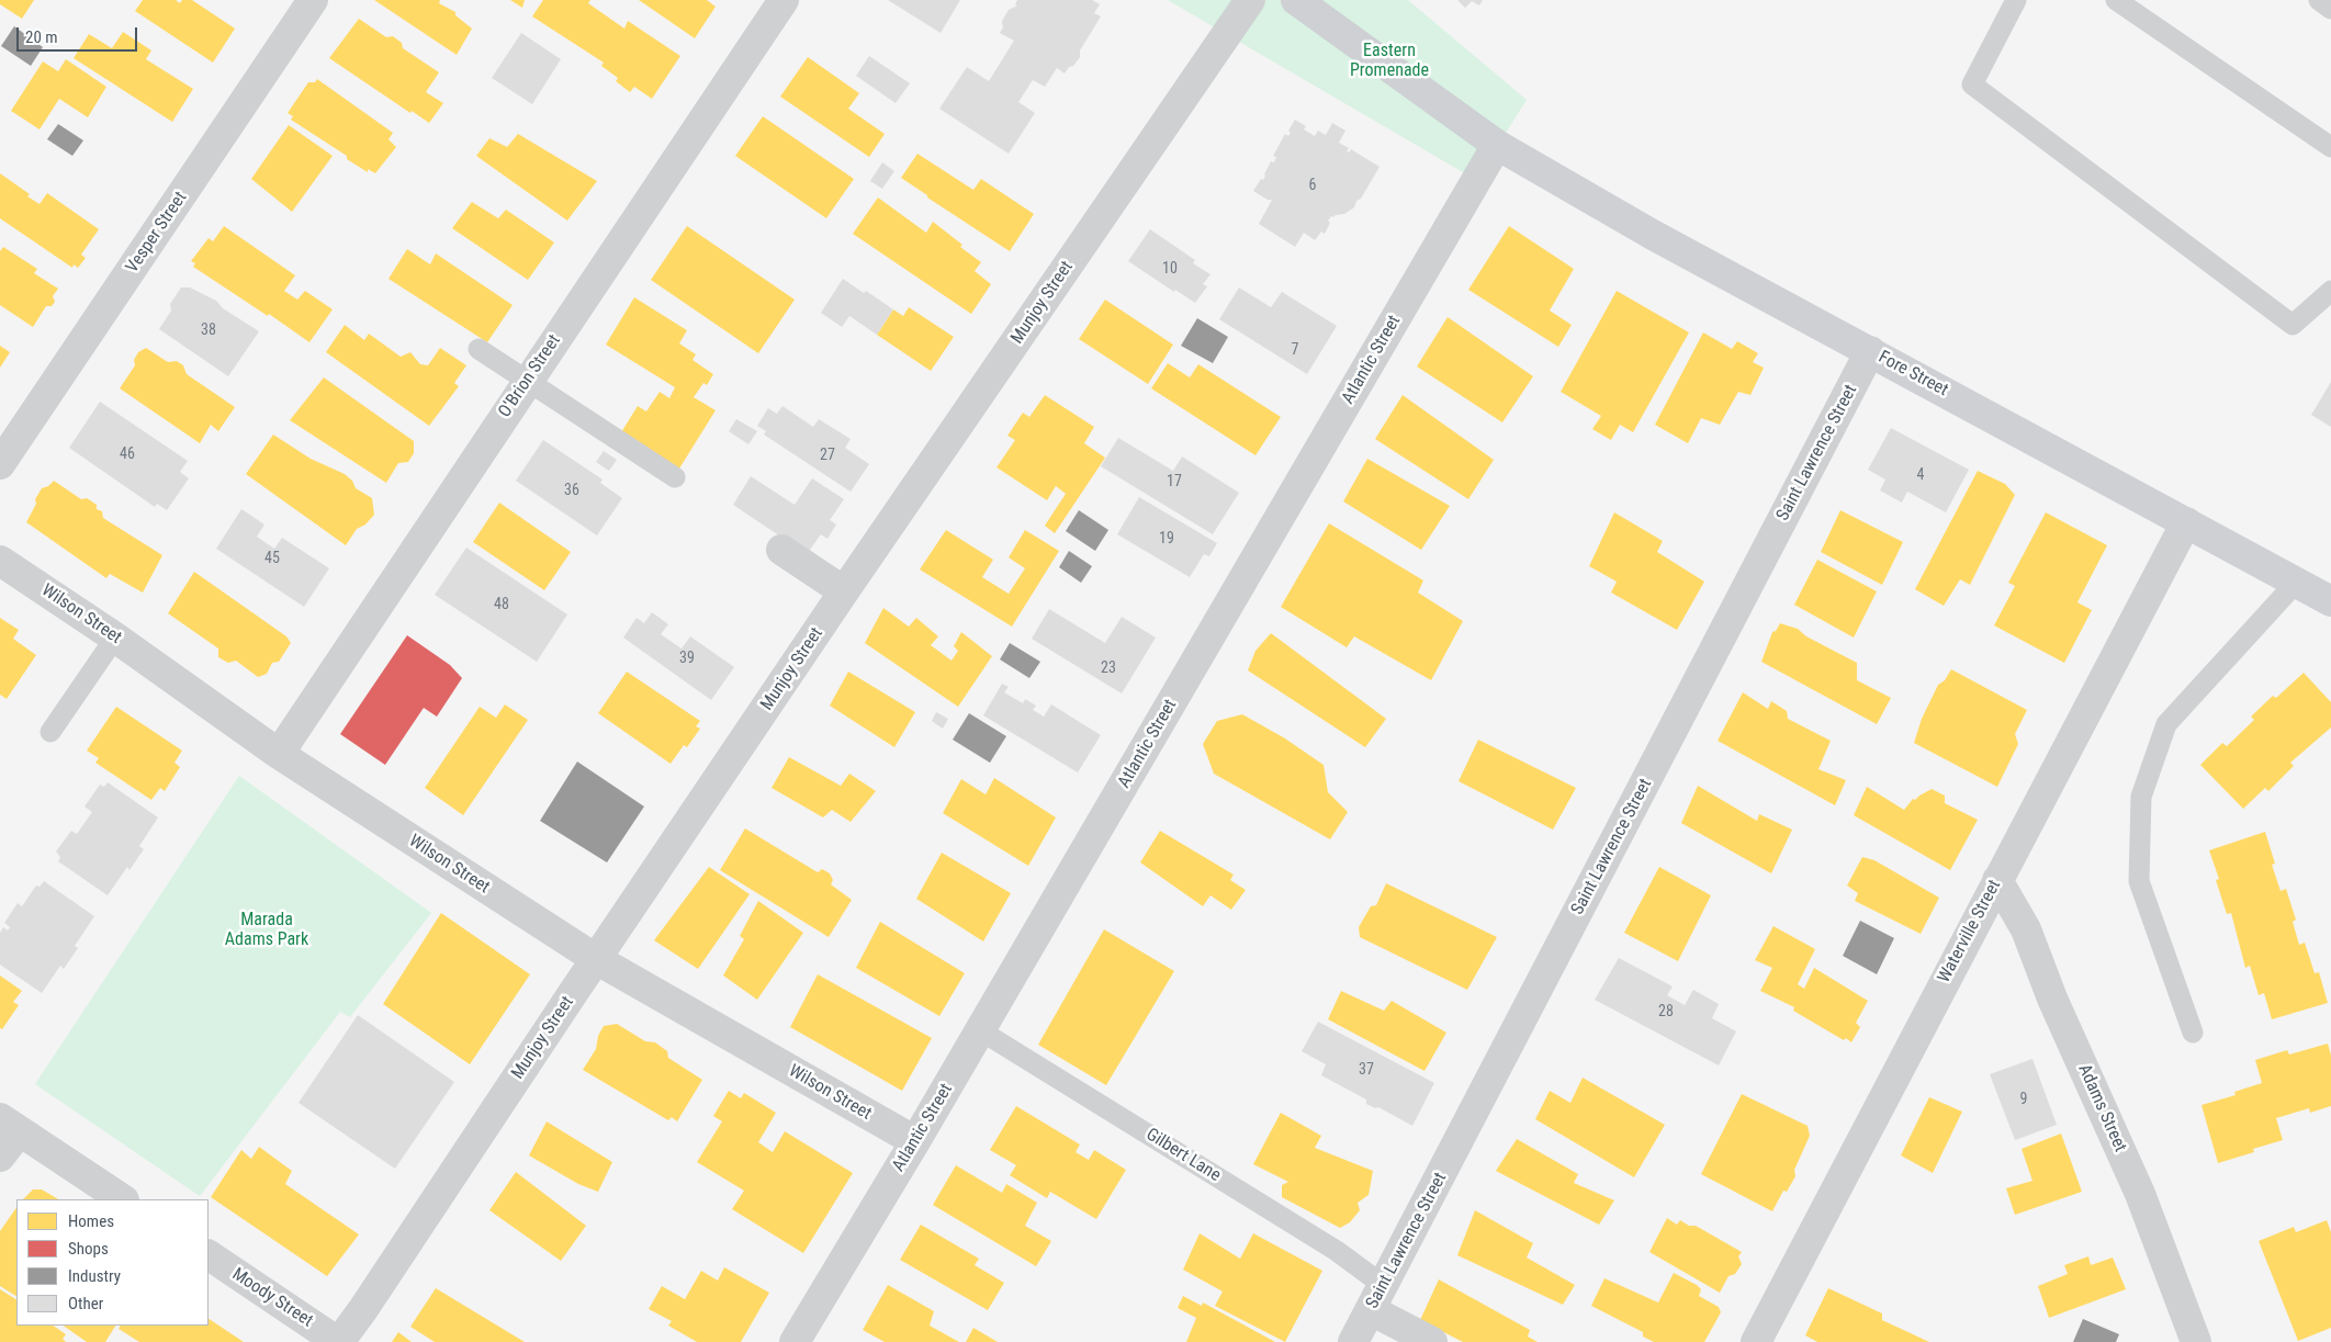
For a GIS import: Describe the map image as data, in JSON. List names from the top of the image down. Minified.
{"streets":{"street":["Vesper Street","Munjoy Street","Atlantic Street","Fore Street","O'Brion Street","Saint Lawrence Street","Wilson Street","Waterville Street","Adams Street","Moody Street"],"lane":["Gilbert Lane"]},"crossings":[["Munjoy Street","Wilson Street"],["Munjoy Street","Moody Street"],["Atlantic Street","Fore Street"],["Atlantic Street","Wilson Street"],["Atlantic Street","Gilbert Lane"],["Fore Street","Saint Lawrence Street"],["Fore Street","Waterville Street"],["O'Brion Street","Wilson Street"],["Saint Lawrence Street","Gilbert Lane"],["Waterville Street","Adams Street"]],"parks":["Eastern Promenade","Marada Adams Park"],"house_numbers":["6","10","38","7","46","27","4","17","36","19","45","48","39","23","28","37","9"],"legend":["Homes","Shops","Industry","Other"],"scale_bar":"20 m"}
